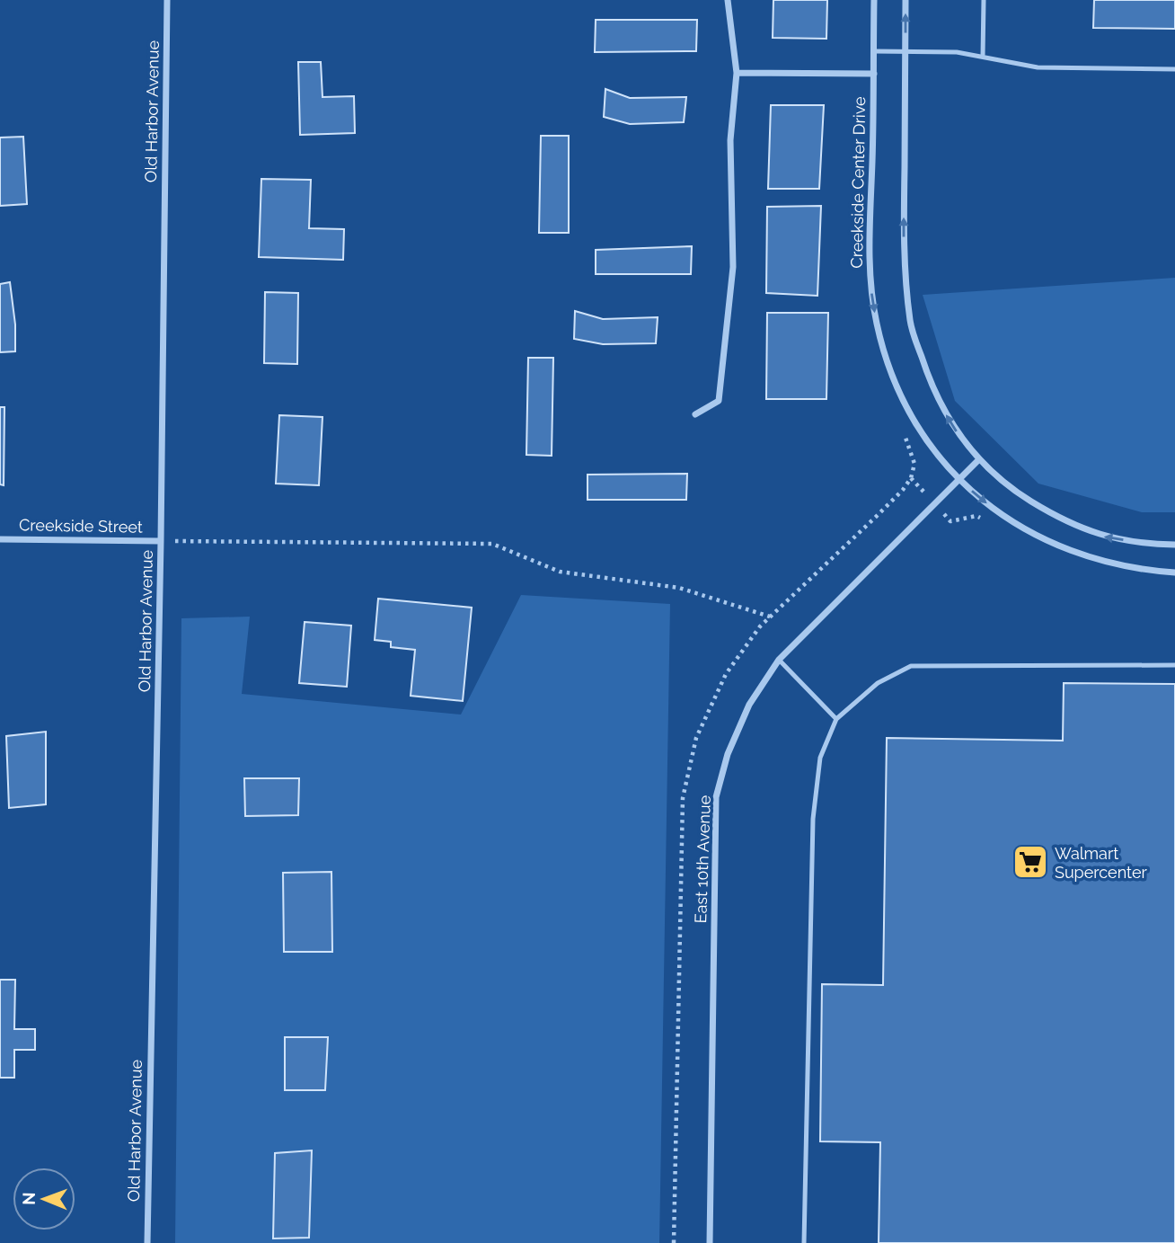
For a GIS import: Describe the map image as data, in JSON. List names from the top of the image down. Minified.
{"streets":{"street":["Old Harbor Avenue","Creekside Center Drive","Creekside Street","East 10th Avenue"]},"crossings":[["Old Harbor Avenue","Creekside Street"],["Creekside Center Drive","East 10th Avenue"]],"places":{"supermarket":["Walmart Supercenter"]},"north":"left"}
